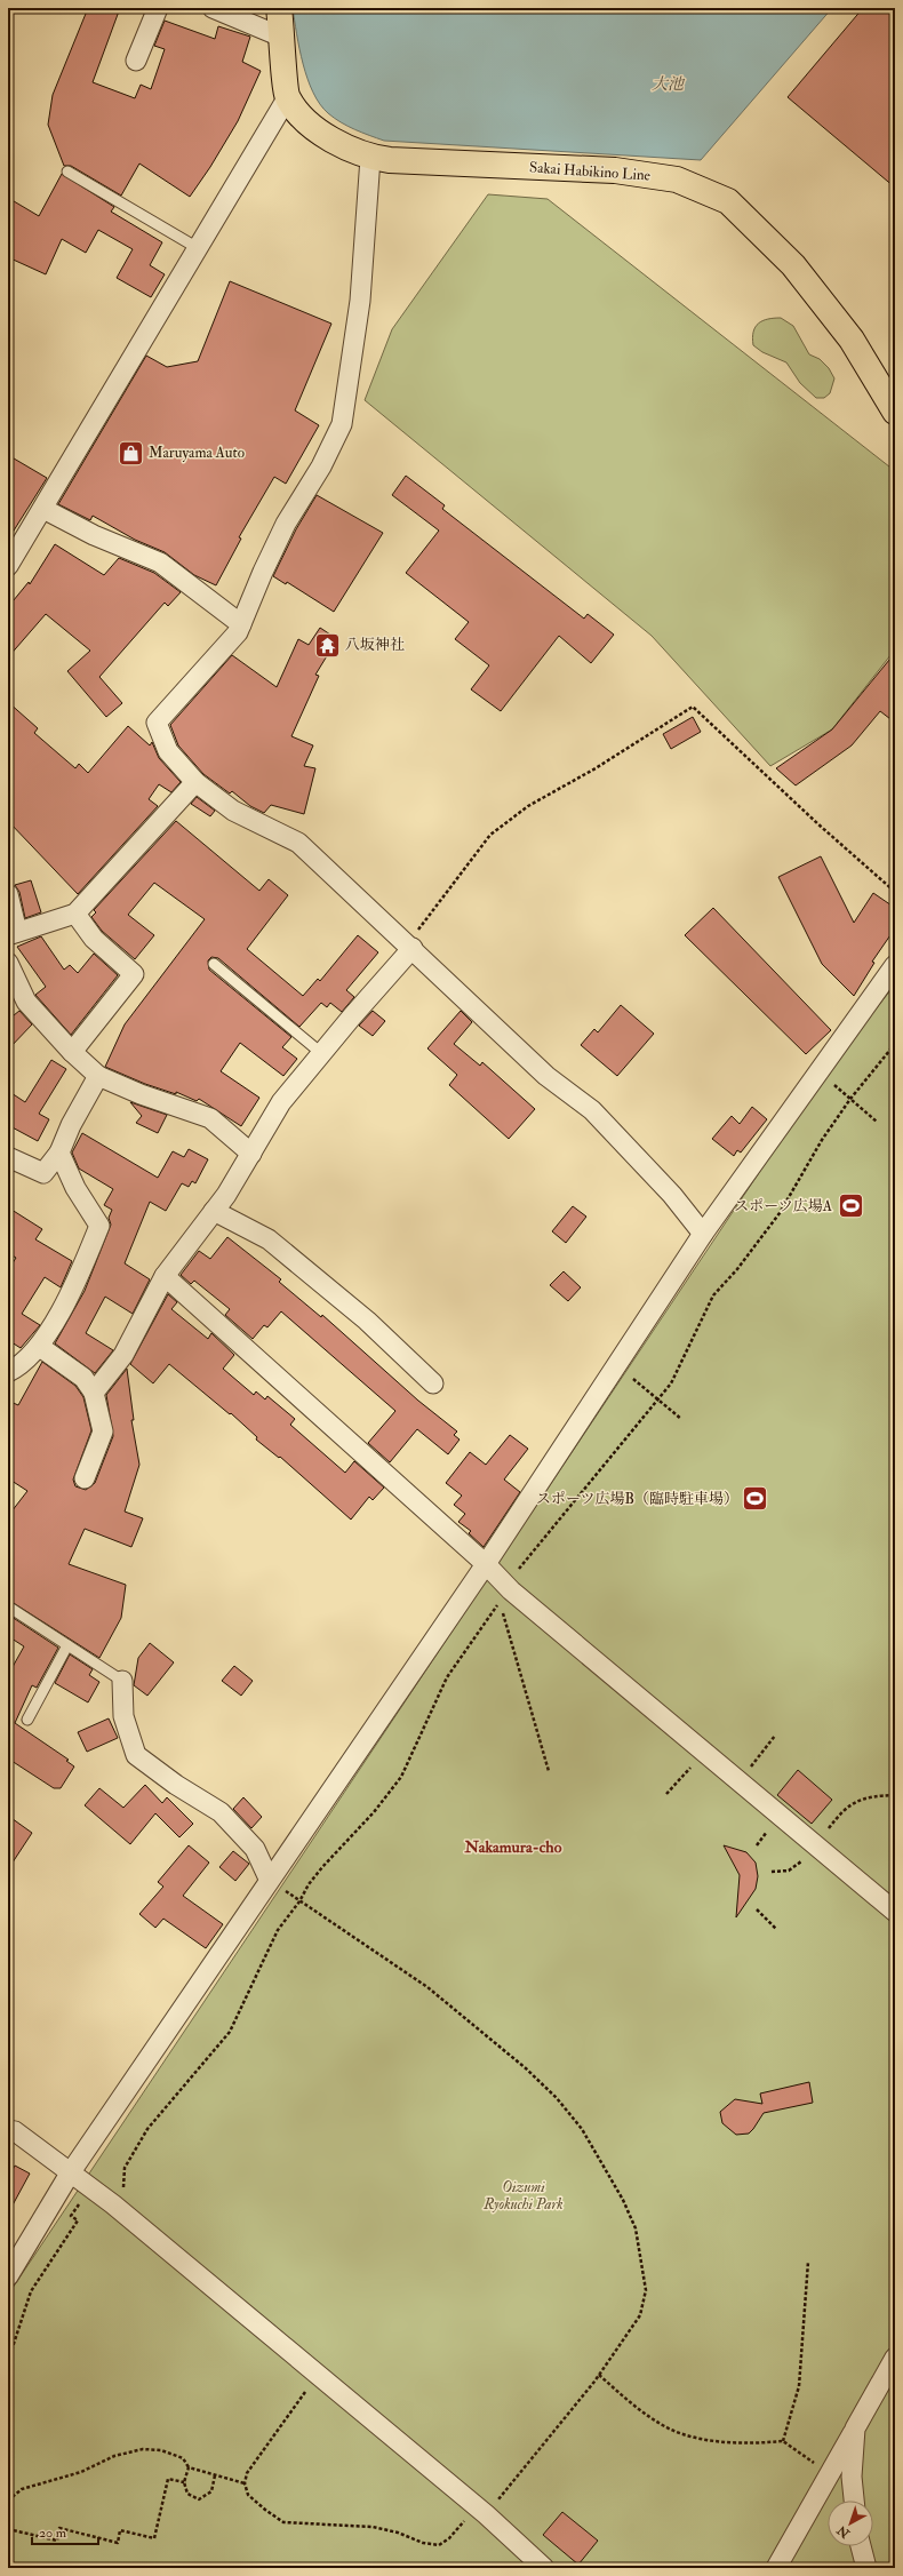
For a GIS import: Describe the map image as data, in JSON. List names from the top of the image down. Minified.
{"streets":{"main road":["Sakai Habikino Line"]},"districts":["Nakamura-cho"],"water":["大池"],"parks":["Oizumi Ryokuchi Park"],"places":{"shop":["Maruyama Auto"],"temple":["八坂神社"],"sports":["スポーツ広場A","スポーツ広場B（臨時駐車場）"]},"scale_bar":"20 m","north":"bottom left"}
